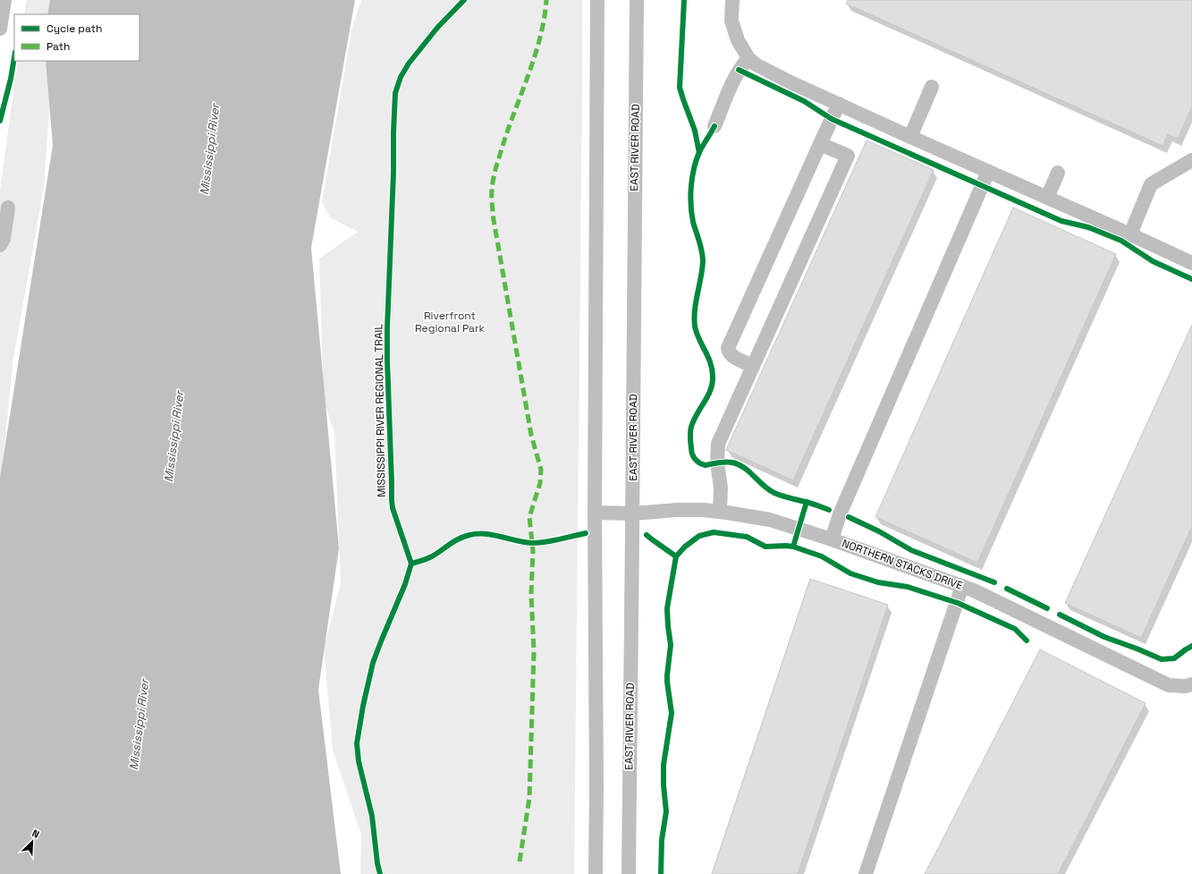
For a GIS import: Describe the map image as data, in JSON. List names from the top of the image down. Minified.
{"streets":{"street":["EAST RIVER ROAD","NORTHERN STACKS DRIVE"],"cycle path":["MISSISSIPPI RIVER REGIONAL TRAIL"]},"crossings":[["EAST RIVER ROAD","NORTHERN STACKS DRIVE"]],"water":["Mississippi River"],"parks":["Riverfront Regional Park"],"legend":["Cycle path","Path"],"north":"top right"}
